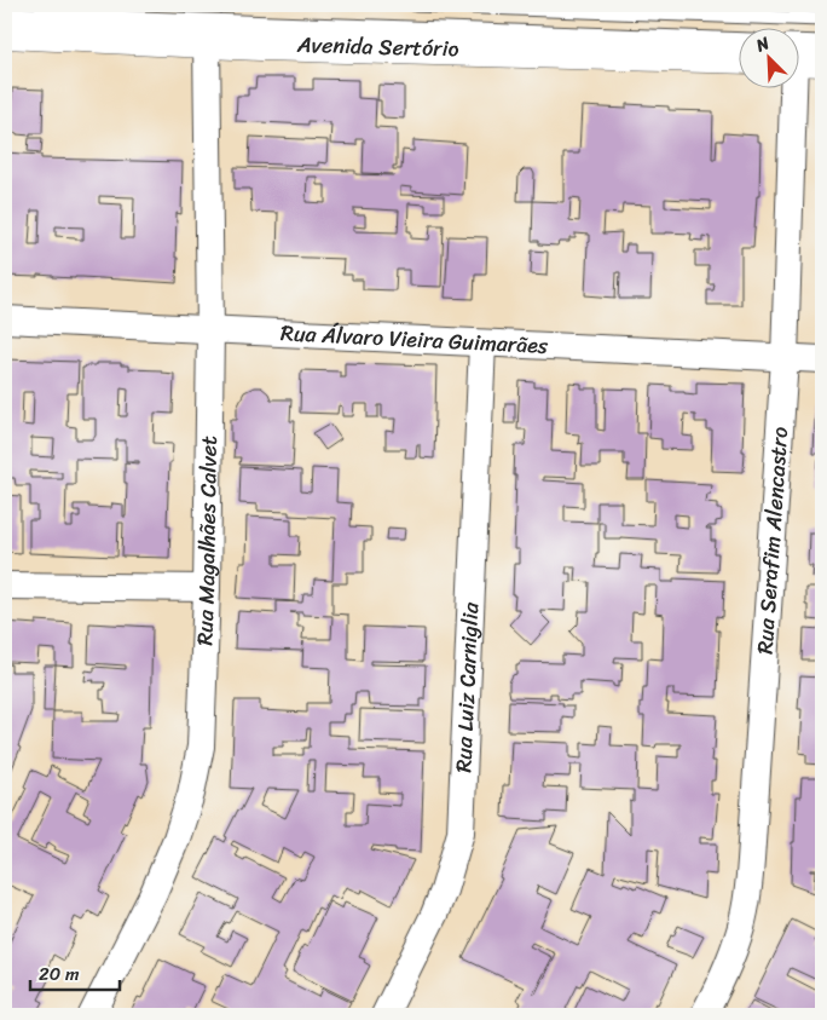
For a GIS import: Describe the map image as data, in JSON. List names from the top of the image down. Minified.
{"streets":{"main road":["Avenida Sertório"],"street":["Rua Álvaro Vieira Guimarães","Rua Magalhães Calvet","Rua Serafim Alencastro","Rua Luiz Carniglia"]},"crossings":[["Avenida Sertório","Rua Magalhães Calvet"],["Rua Álvaro Vieira Guimarães","Rua Magalhães Calvet"],["Rua Álvaro Vieira Guimarães","Rua Serafim Alencastro"],["Rua Álvaro Vieira Guimarães","Rua Luiz Carniglia"]],"scale_bar":"20 m","north":"top left"}
